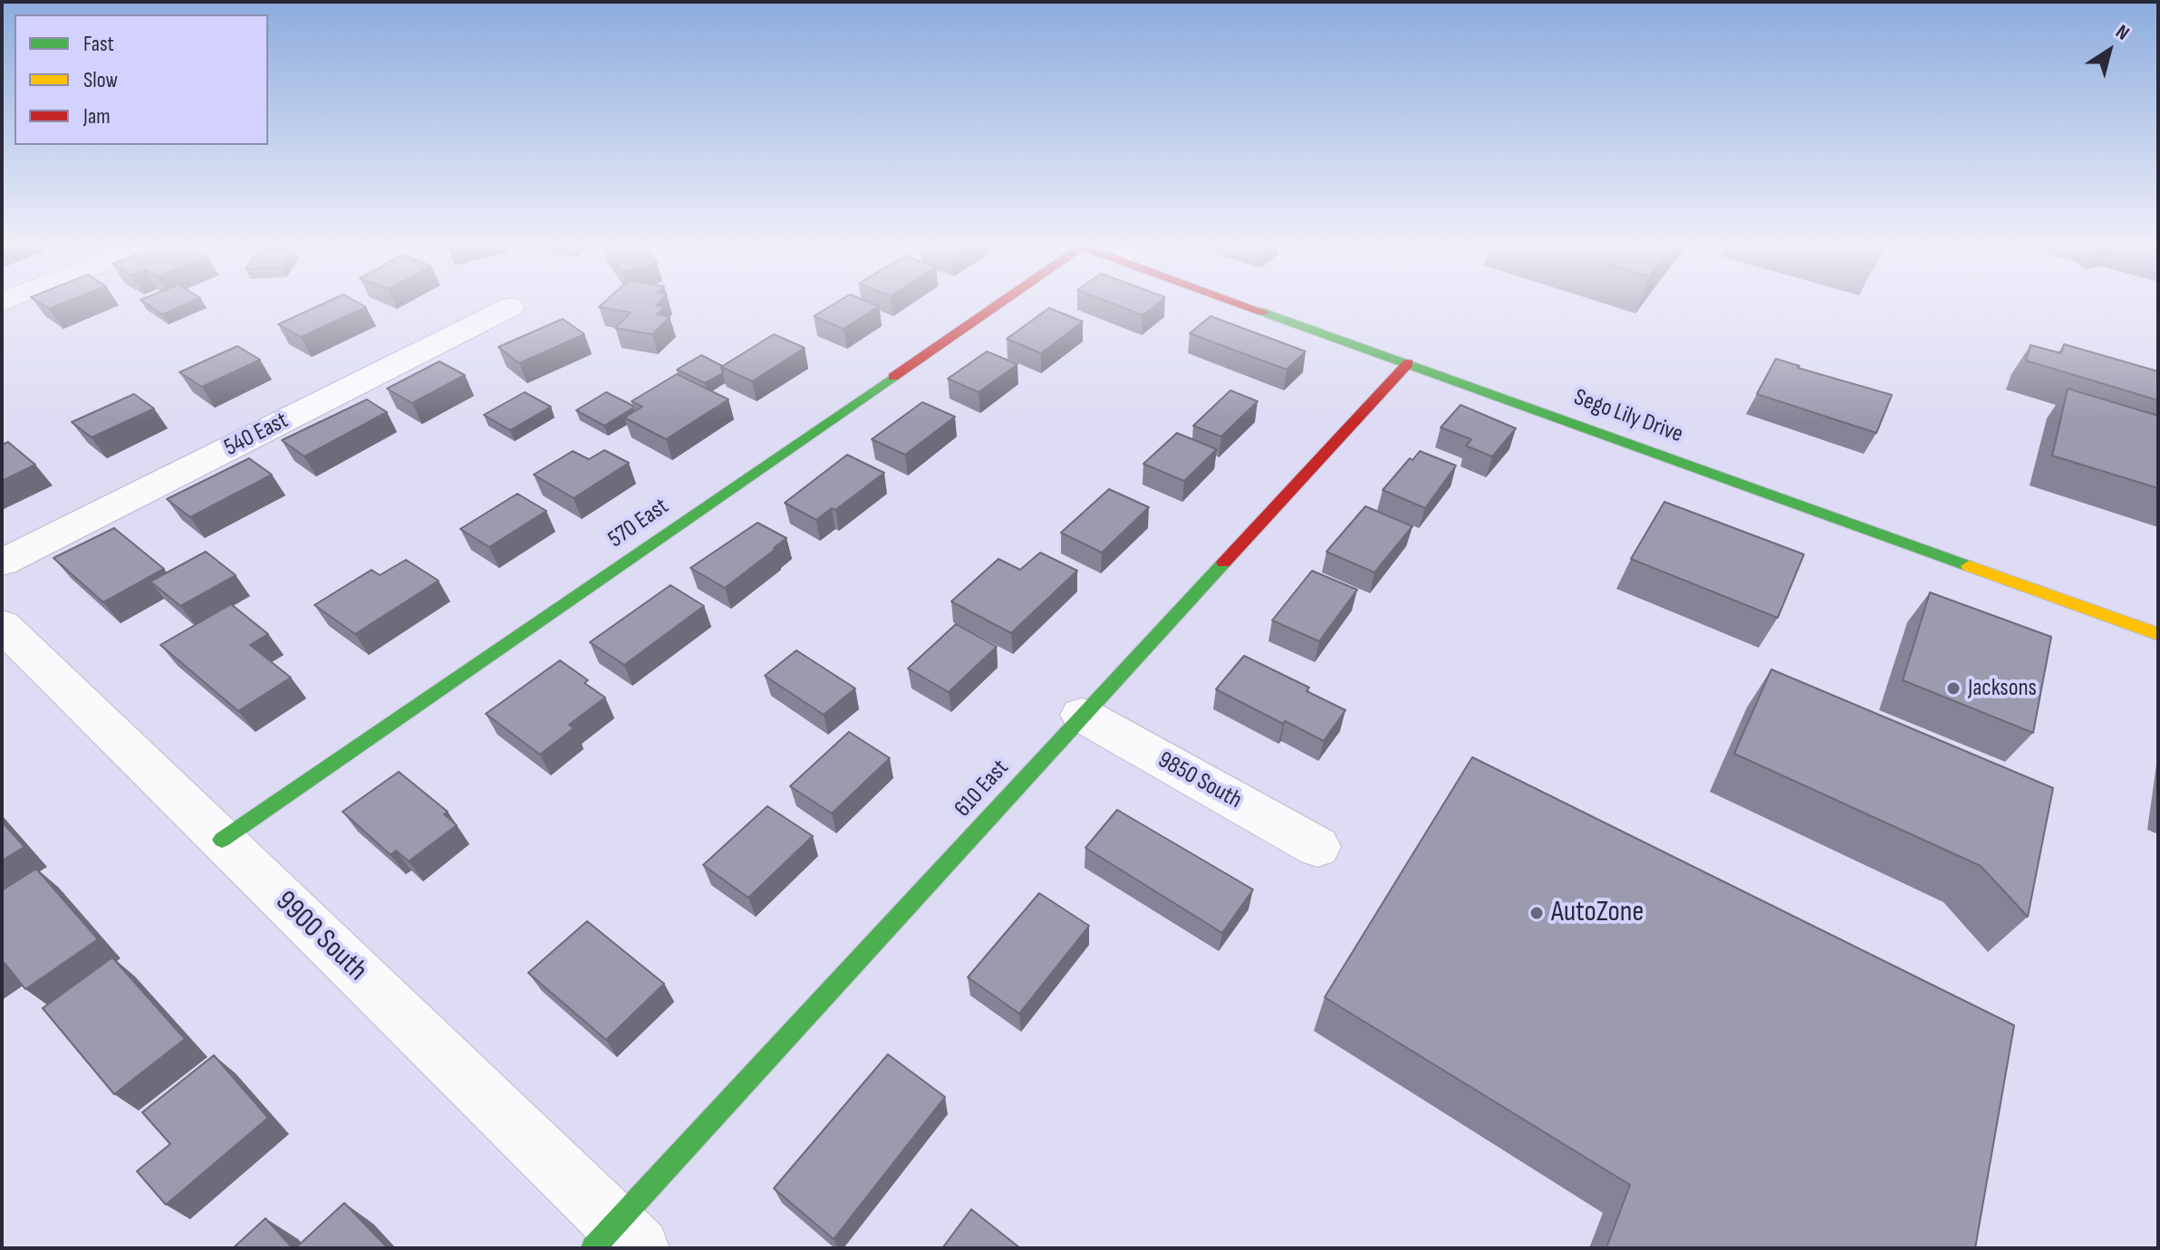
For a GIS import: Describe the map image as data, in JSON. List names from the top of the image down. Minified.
{"streets":{"street":["Sego Lily Drive","540 East","570 East","9850 South","610 East","9900 South"]},"crossings":[["Sego Lily Drive","610 East"],["570 East","9900 South"],["9850 South","610 East"],["610 East","9900 South"]],"places":["Jacksons","AutoZone"],"legend":["Fast","Slow","Jam"],"north":"top right"}
